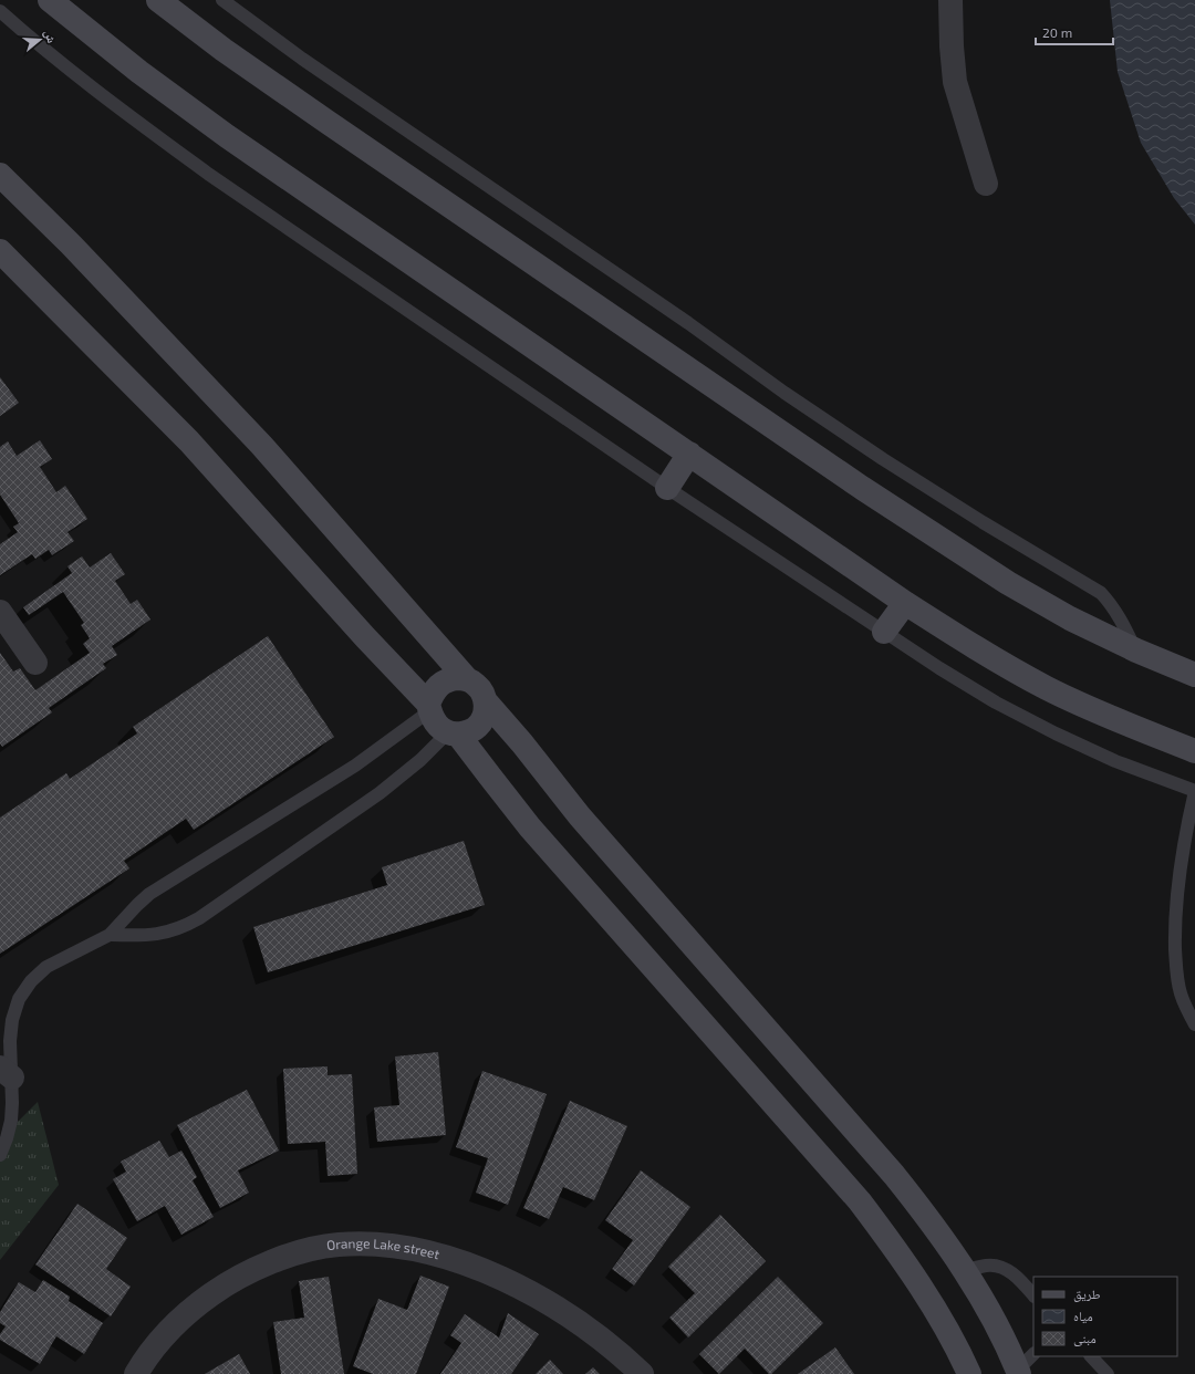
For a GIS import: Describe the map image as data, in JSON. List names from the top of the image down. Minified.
{"streets":{"street":["Orange Lake street"]},"legend":["طريق","مياه","مبنى"],"scale_bar":"20 m","north":"right"}
